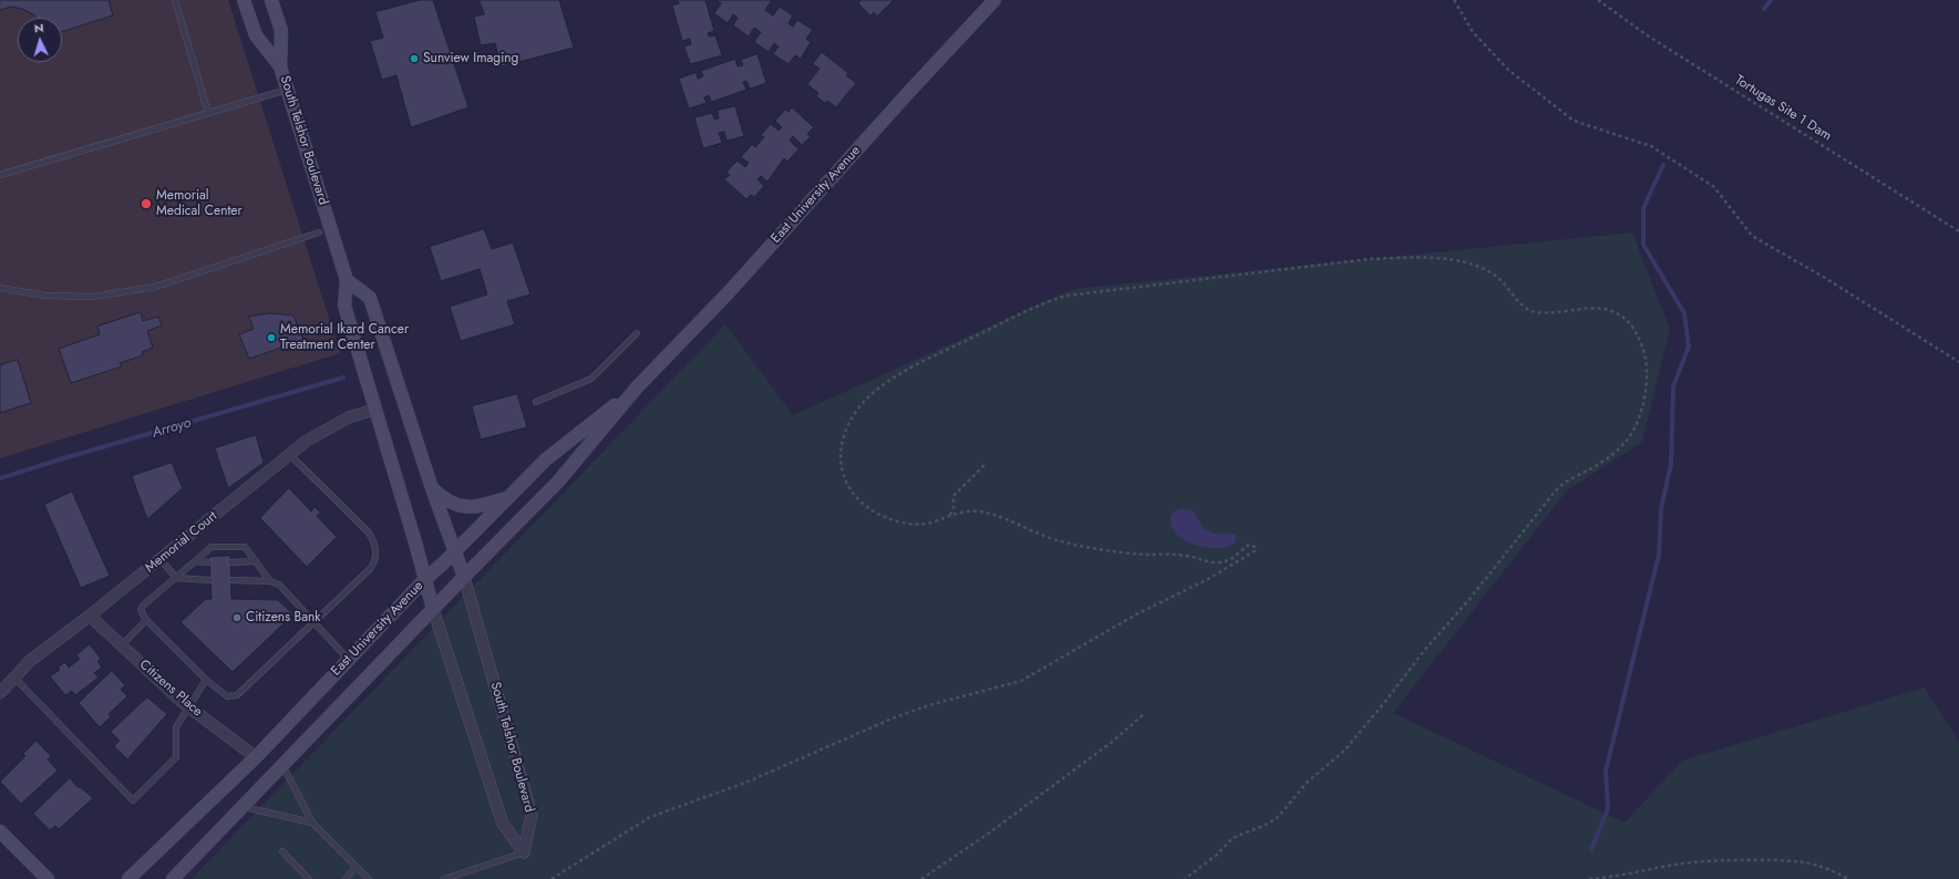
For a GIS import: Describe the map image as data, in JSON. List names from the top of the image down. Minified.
{"streets":{"main road":["South Telshor Boulevard","East University Avenue"],"street":["Memorial Court","Citizens Place"],"path":["Tortugas Site 1 Dam"]},"crossings":[["South Telshor Boulevard","East University Avenue"],["South Telshor Boulevard","Memorial Court"],["East University Avenue","Citizens Place"],["Memorial Court","Citizens Place"]],"water":["Arroyo"],"places":["Sunview Imaging","Memorial Medical Center","Memorial Ikard Cancer Treatment Center","Citizens Bank"],"north":"top"}
